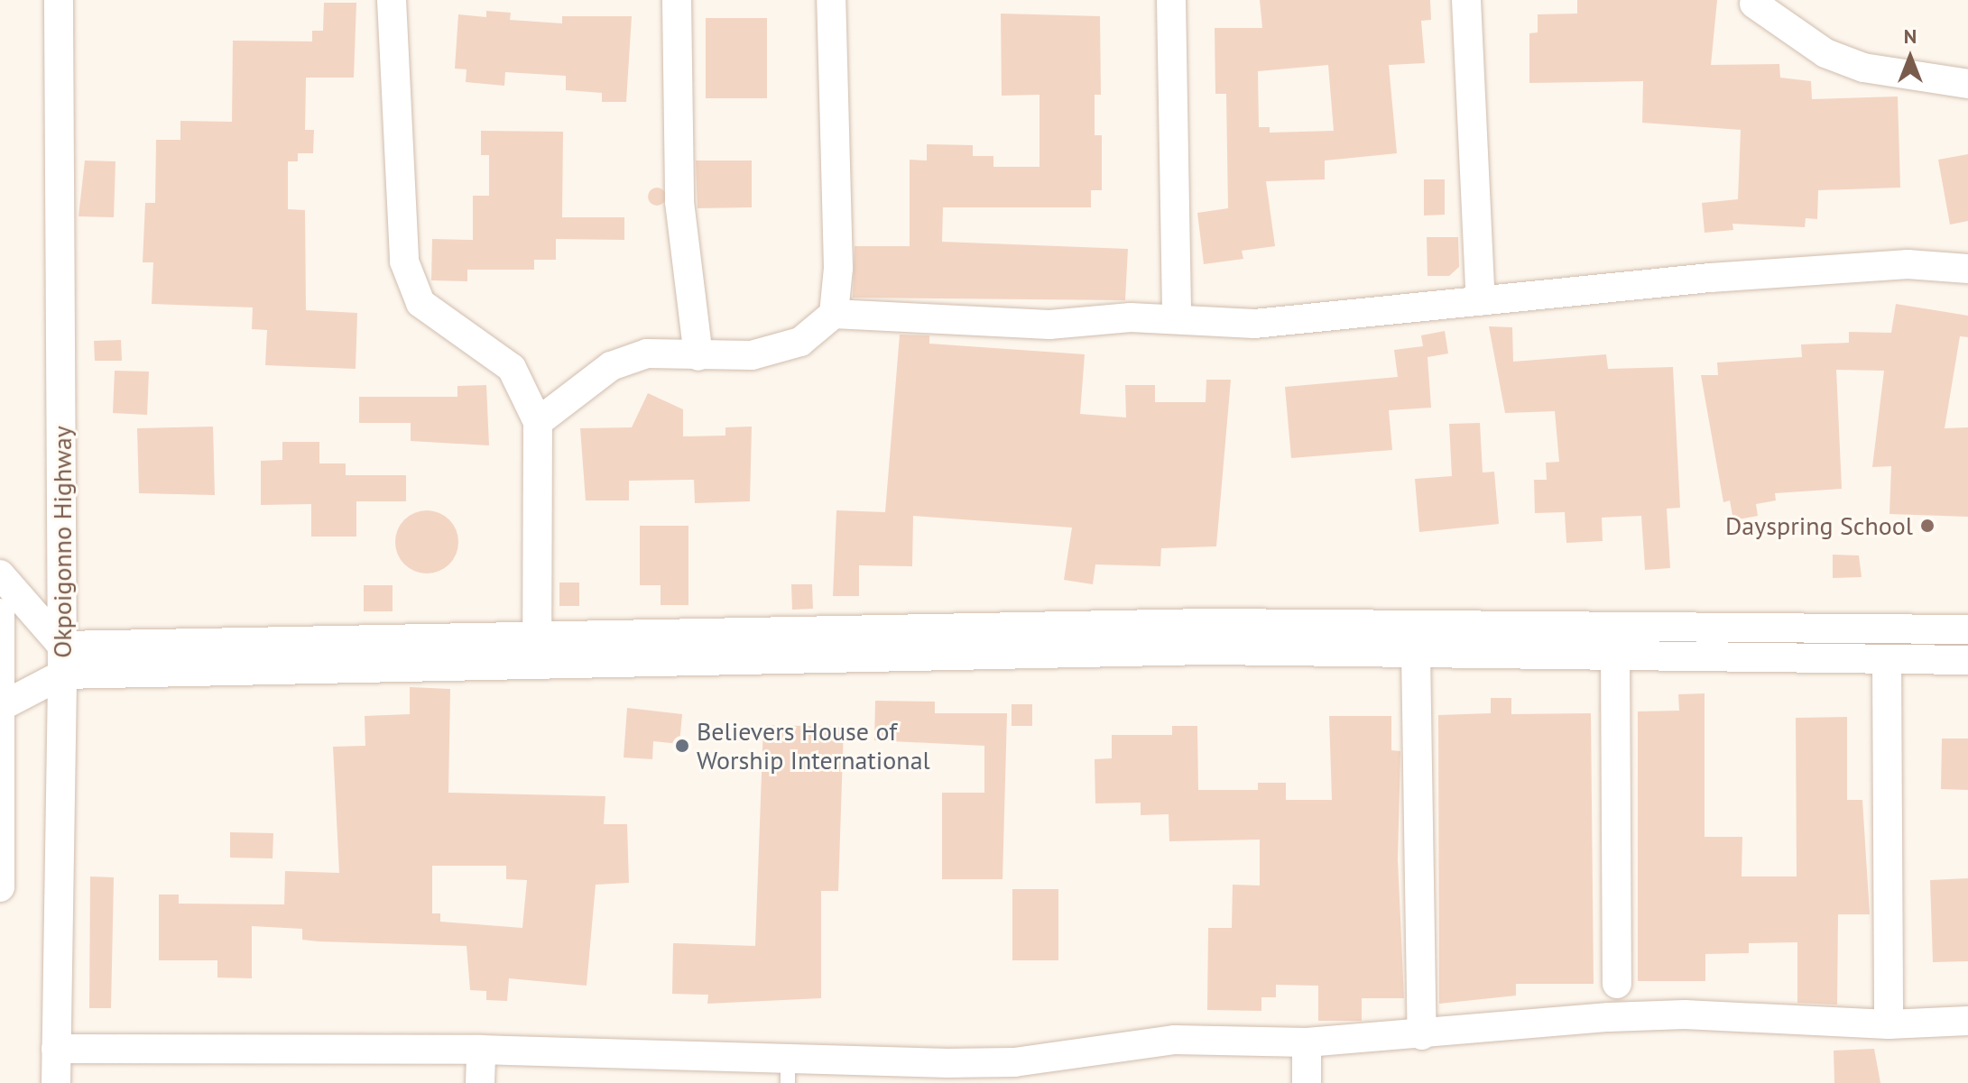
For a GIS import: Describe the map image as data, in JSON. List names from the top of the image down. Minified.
{"streets":{"street":["Okpoigonno Highway"]},"places":["Dayspring School","Believers House of Worship International"],"north":"top"}
